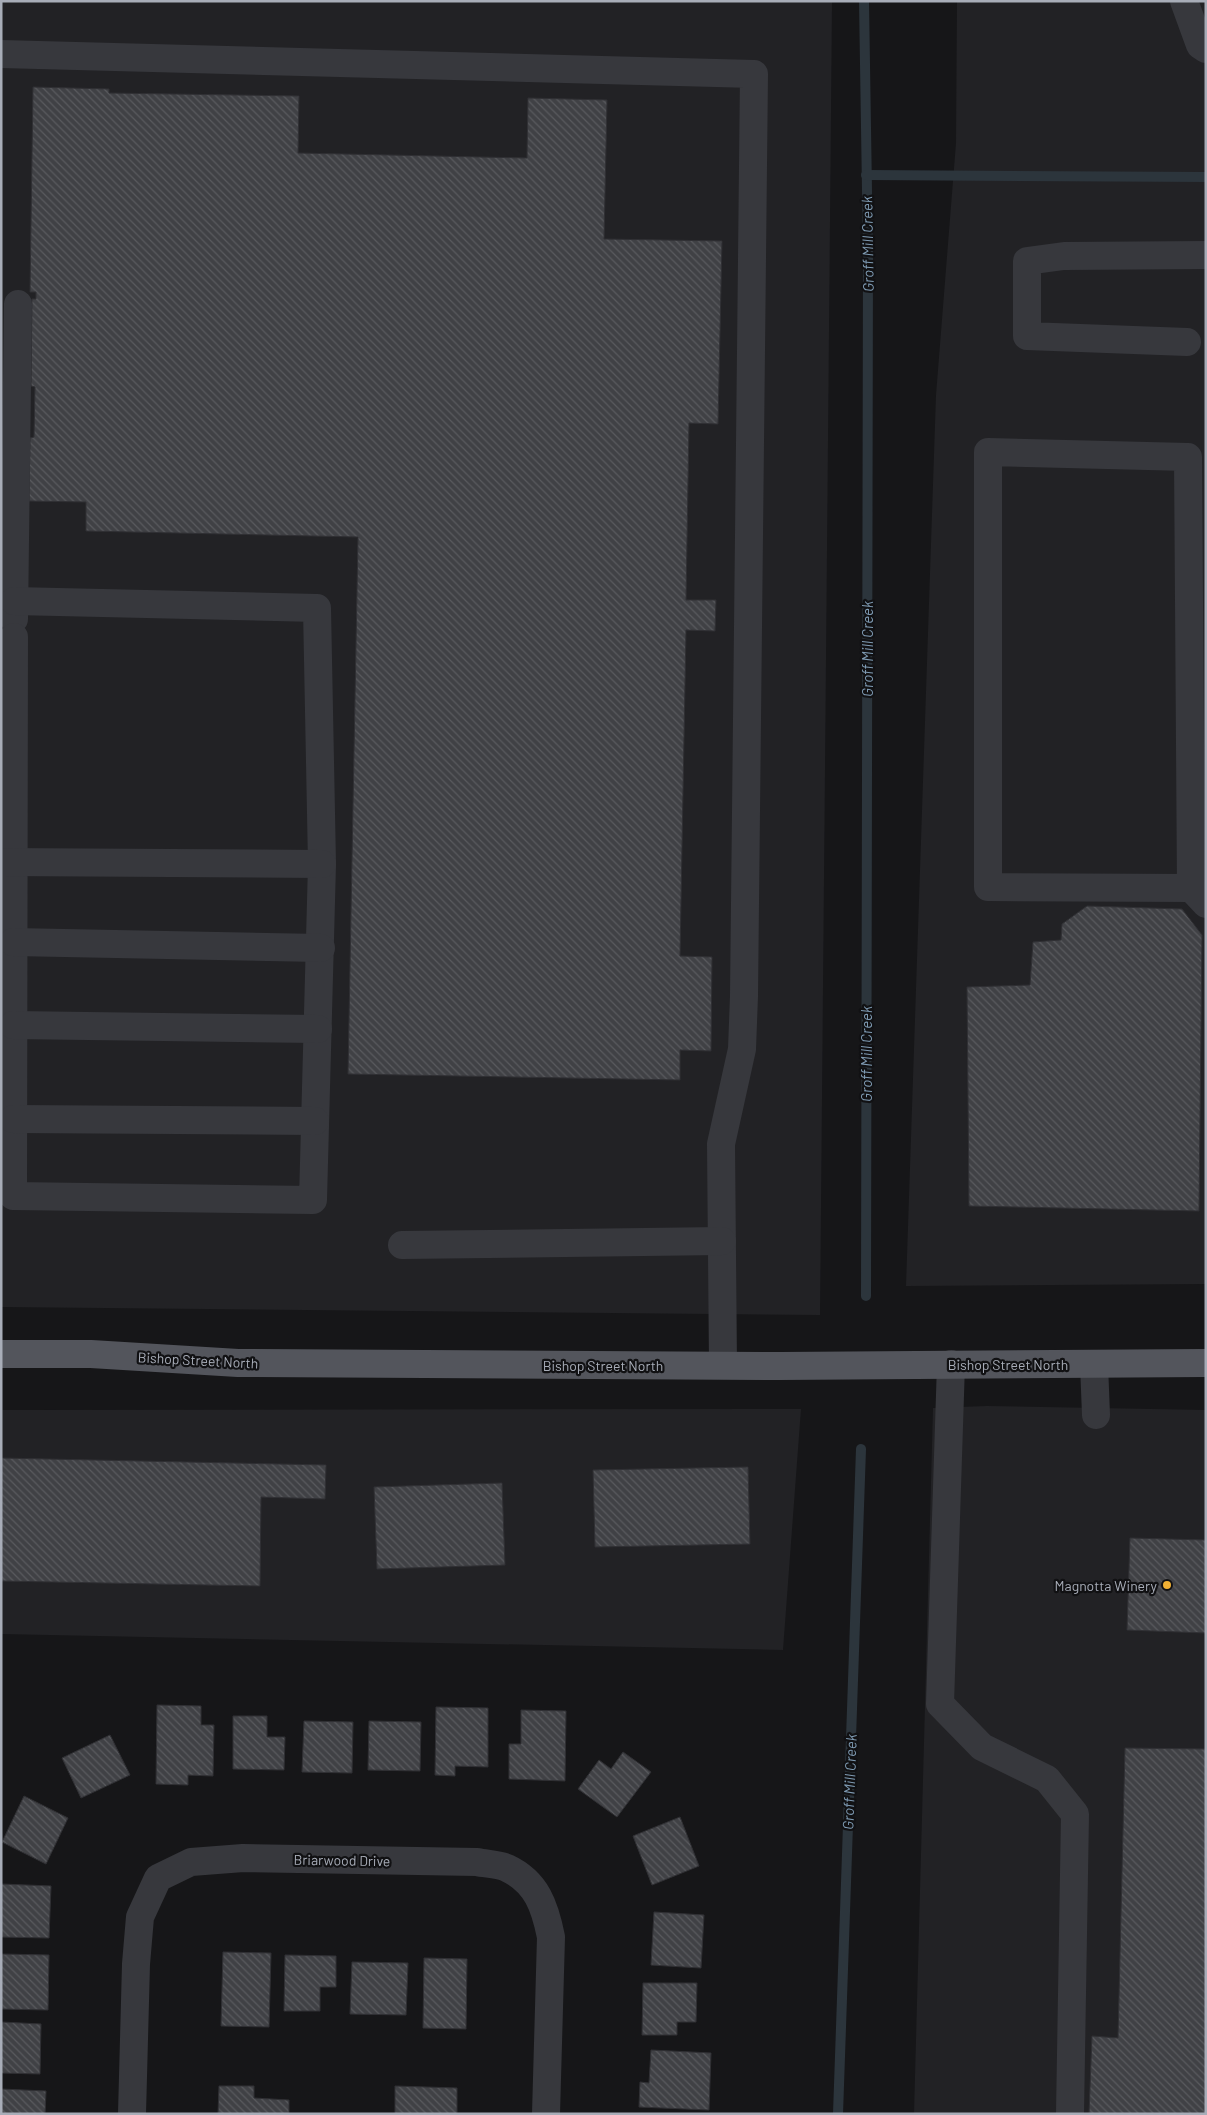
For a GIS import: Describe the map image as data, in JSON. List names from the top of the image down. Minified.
{"streets":{"main road":["Bishop Street North"],"street":["Briarwood Drive"]},"water":["Groff Mill Creek"],"places":["Magnotta Winery"]}
